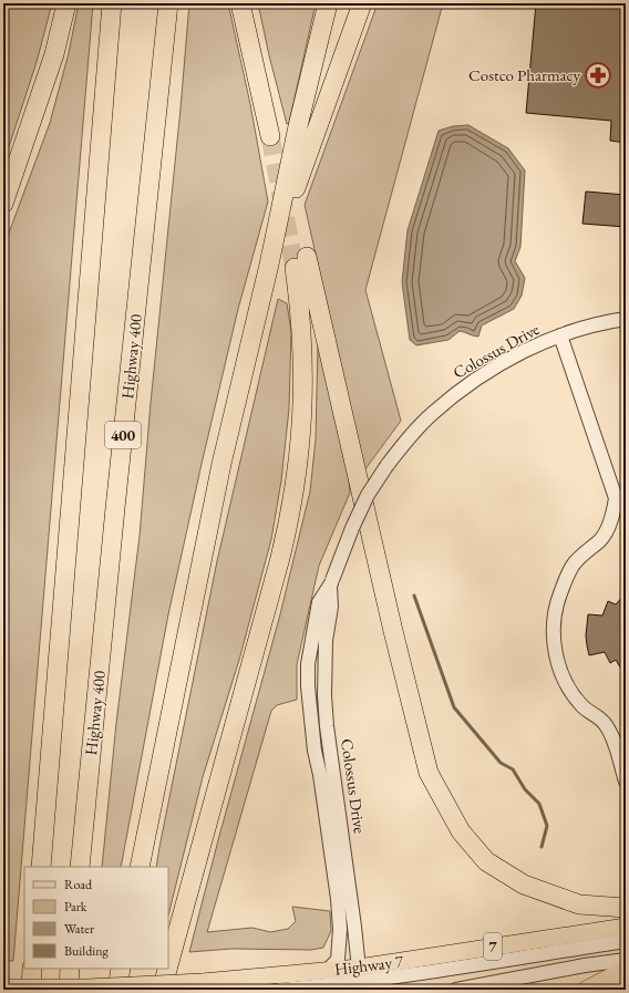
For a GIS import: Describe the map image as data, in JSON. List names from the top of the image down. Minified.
{"streets":{"highway":["Highway 400","400"],"main road":["7","Highway 7"],"street":["Colossus Drive"]},"crossings":[["Colossus Drive","Highway 7"]],"places":{"pharmacy":["Costco Pharmacy"]},"legend":["Road","Park","Water","Building"]}
